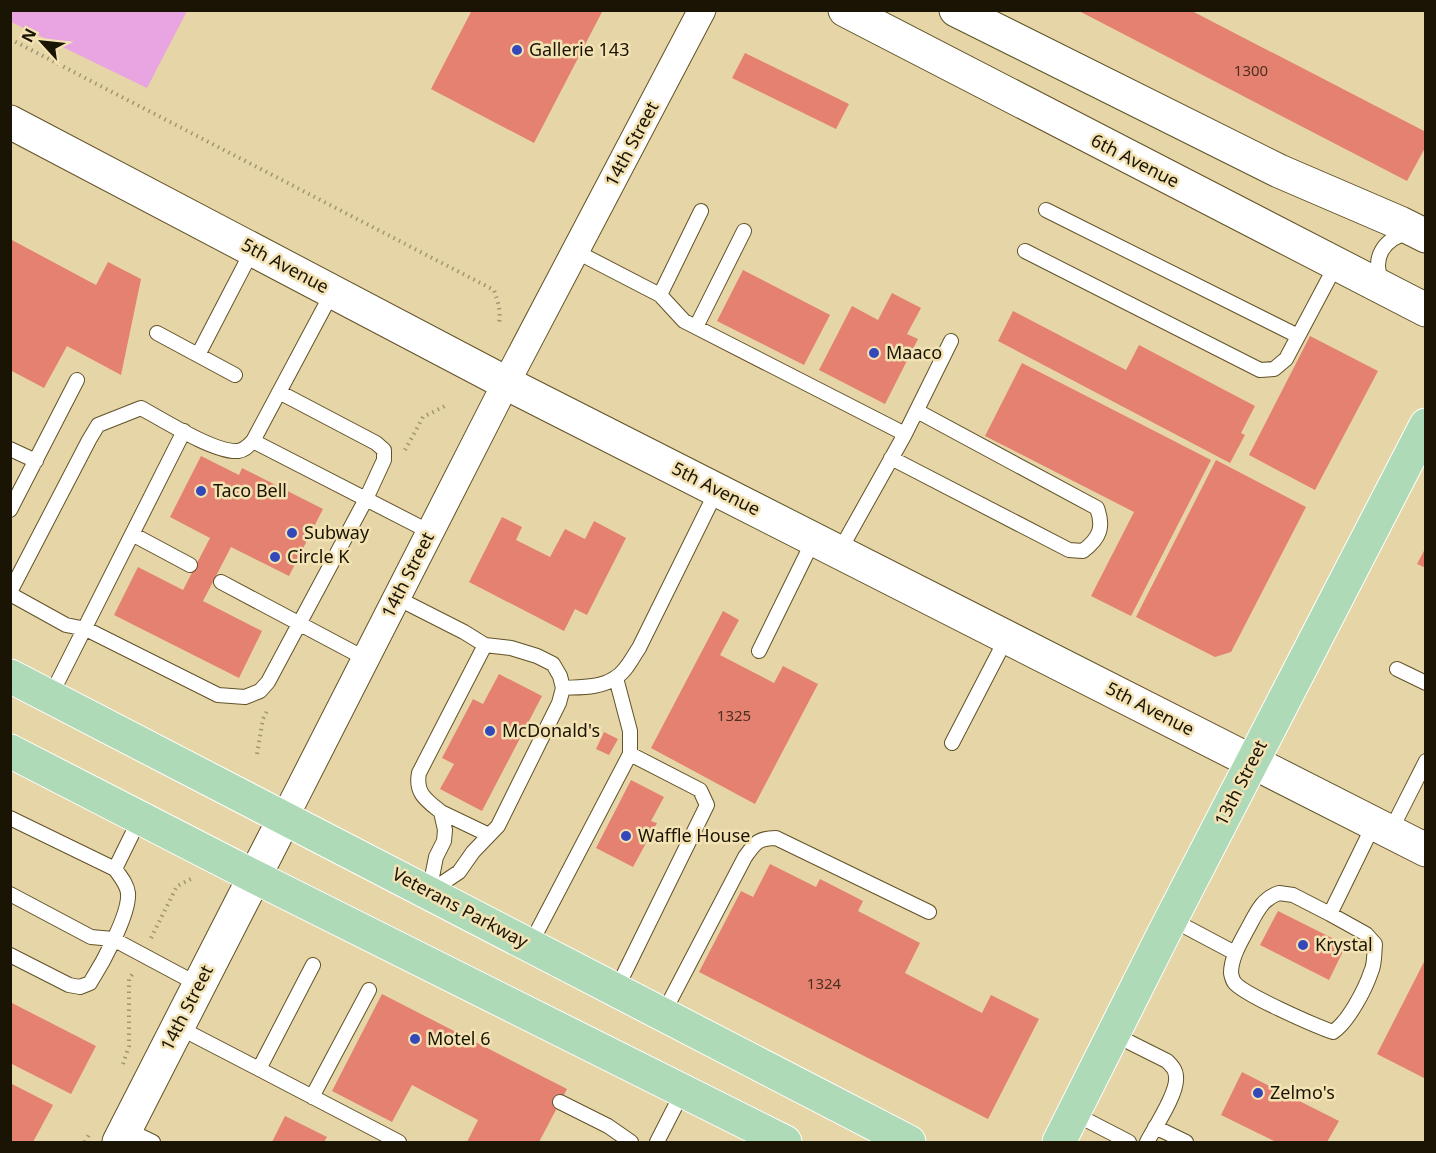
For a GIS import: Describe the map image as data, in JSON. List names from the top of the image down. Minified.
{"streets":{"main road":["13th Street","Veterans Parkway"],"street":["14th Street","6th Avenue","5th Avenue"]},"crossings":[["14th Street","5th Avenue"],["14th Street","Veterans Parkway"],["5th Avenue","13th Street"]],"places":["Gallerie 143","Maaco","Taco Bell","Subway","Circle K","McDonald's","Waffle House","Krystal","Motel 6","Zelmo's"],"house_numbers":["1300","1325","1324"],"north":"top left"}
